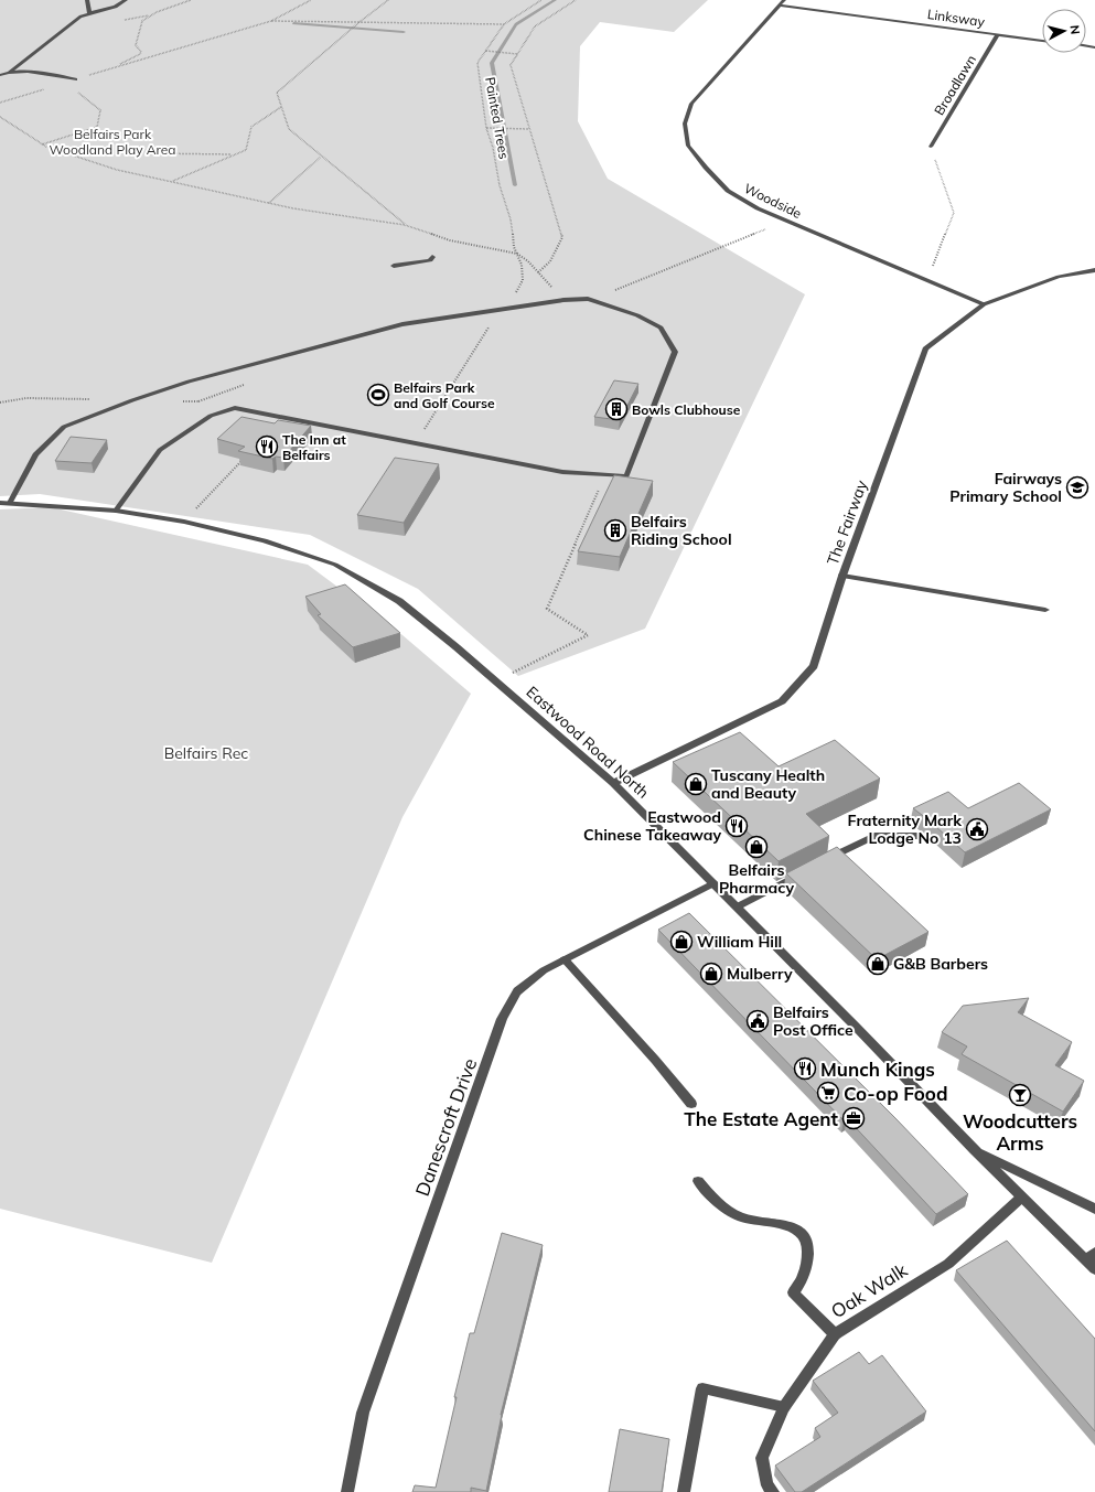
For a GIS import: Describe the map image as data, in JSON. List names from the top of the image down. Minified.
{"streets":{"street":["Linksway","Broadlawn","Woodside","The Fairway","Eastwood Road North","Danescroft Drive","Oak Walk"],"path":["Painted Trees"]},"crossings":[["Linksway","Broadlawn"],["Linksway","Woodside"],["Woodside","The Fairway"],["The Fairway","Eastwood Road North"],["Eastwood Road North","Danescroft Drive"],["Eastwood Road North","Oak Walk"]],"parks":["Belfairs Park Woodland Play Area","Belfairs Rec"],"places":{"sports":["Belfairs Park and Golf Course"],"building":["Bowls Clubhouse","Belfairs Riding School"],"restaurant":["The Inn at Belfairs","Eastwood Chinese Takeaway","Munch Kings"],"school or university":["Fairways Primary School"],"shop":["Tuscany Health and Beauty","Belfairs Pharmacy","William Hill","G&B Barbers","Mulberry"],"public building":["Fraternity Mark Lodge No 13","Belfairs Post Office"],"supermarket":["Co-op Food"],"bar":["Woodcutters Arms"],"office":["The Estate Agent"]},"north":"right"}
